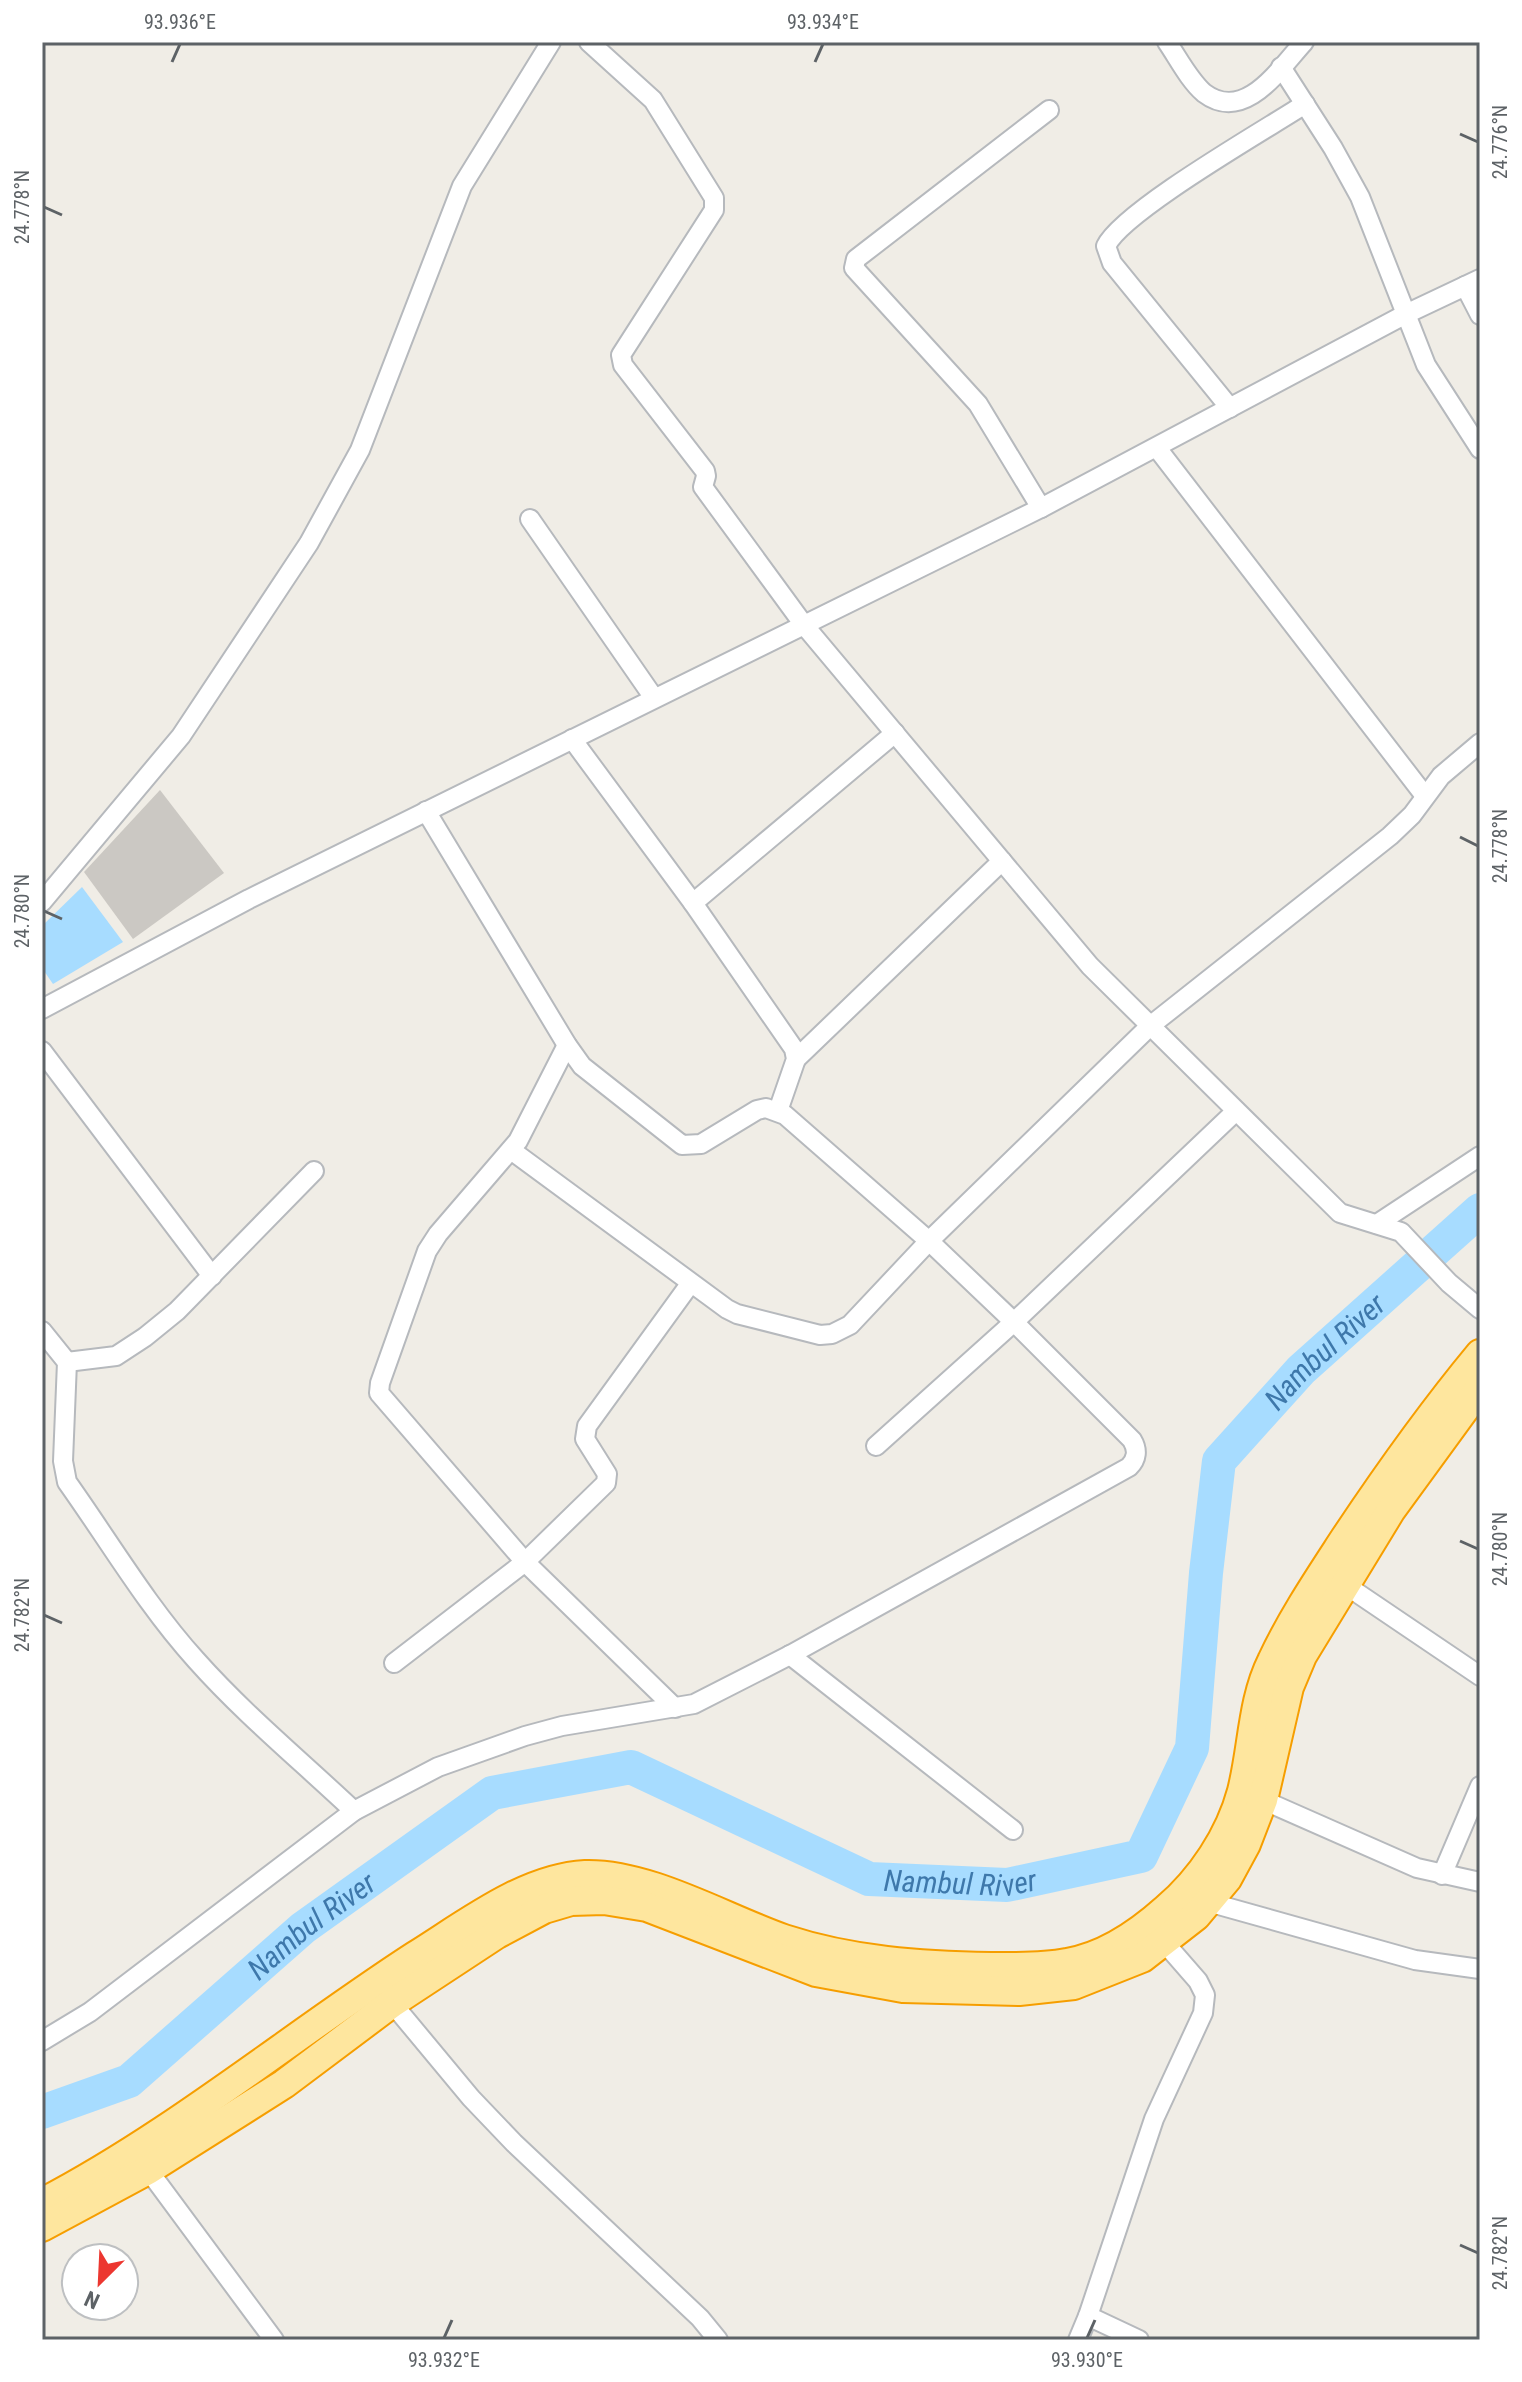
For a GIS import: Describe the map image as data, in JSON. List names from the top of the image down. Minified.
{"water":["Nambul River"],"north":"bottom left","coordinates":["93.936°E","93.934°E","24.776°N","24.778°N","24.780°N","24.782°N","93.932°E","93.930°E"]}
